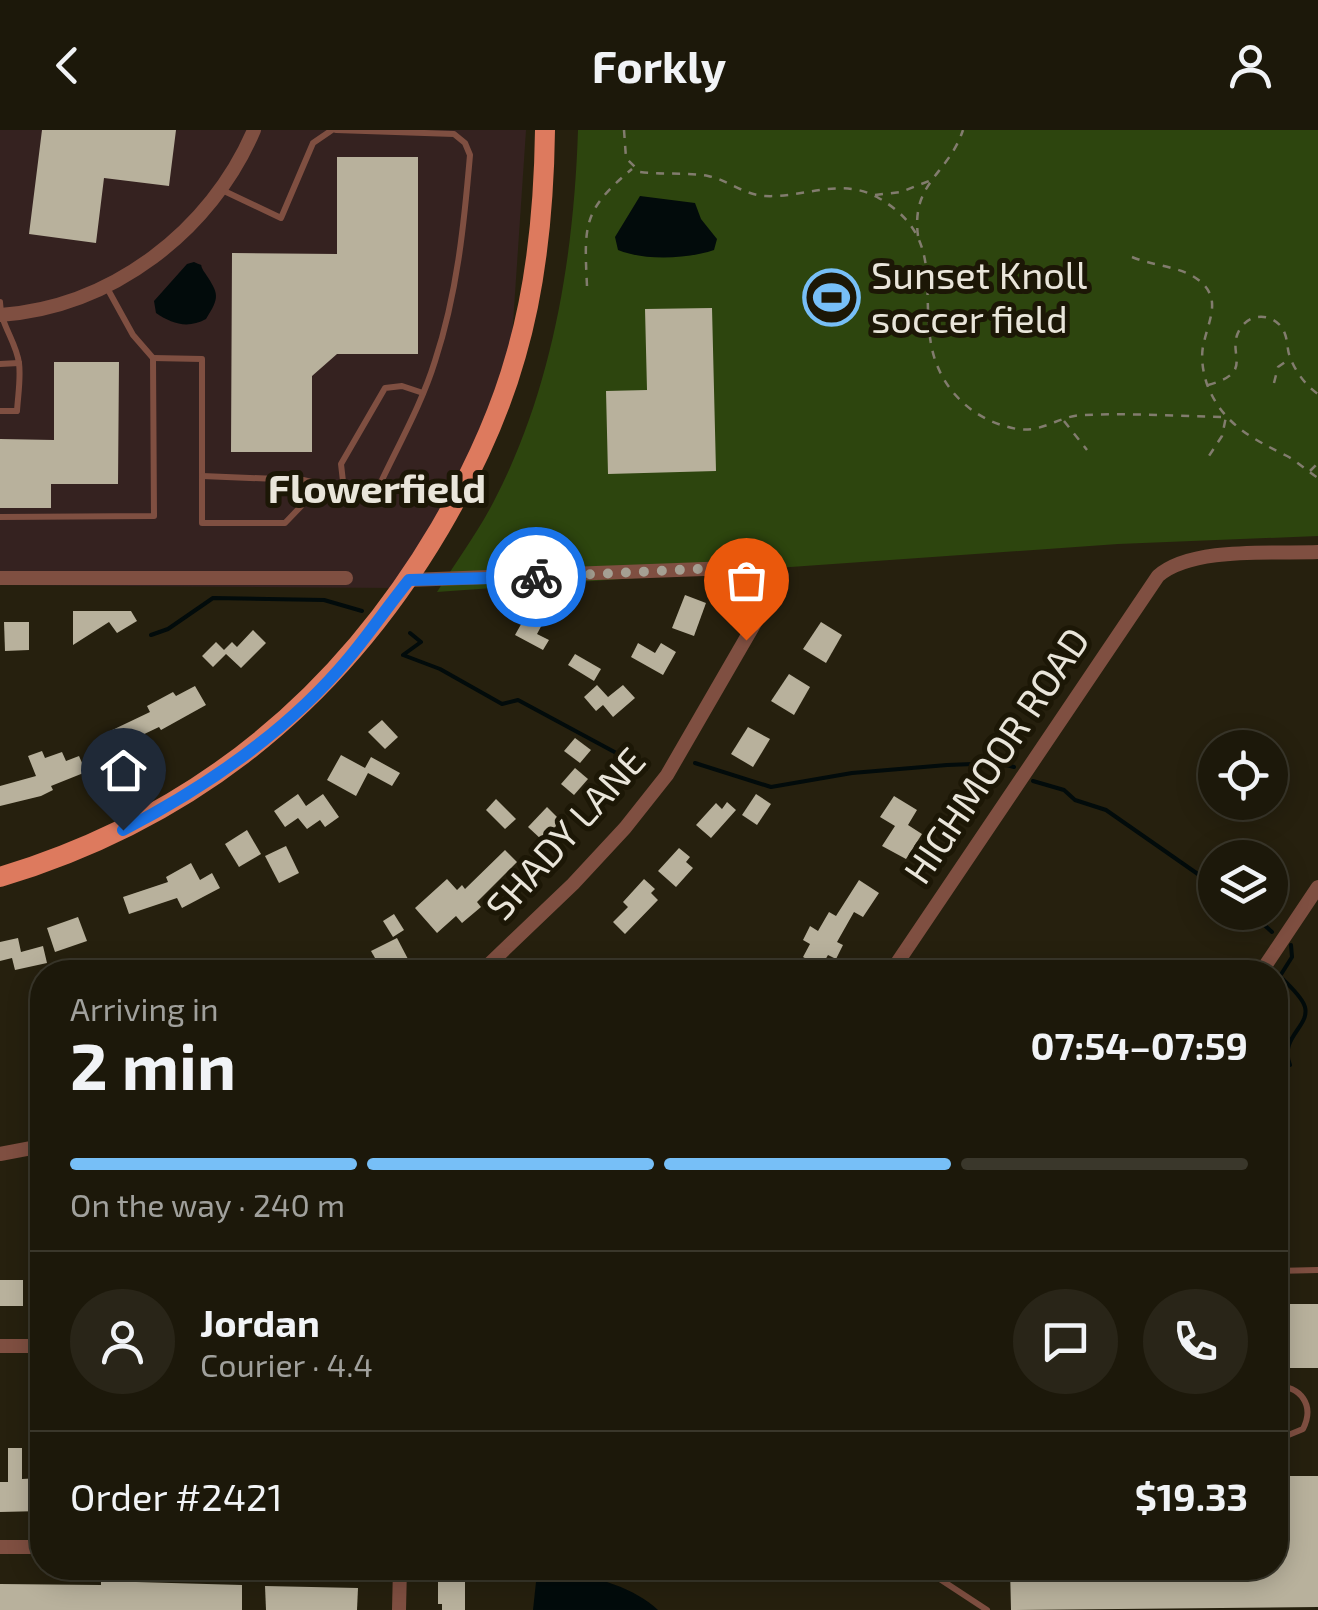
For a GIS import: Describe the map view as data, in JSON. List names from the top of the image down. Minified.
{"streets":{"street":["HIGHMOOR ROAD","SHADY LANE"]},"districts":["Flowerfield"],"places":{"sports":["Sunset Knoll soccer field"]},"page":{"header":"Forkly","heading":["2 min","Arriving in","07:54–07:59"],"panel":["Jordan","Courier · 4.4","Order #2421","$19.33"],"bar":"On the way · 240 m"}}
